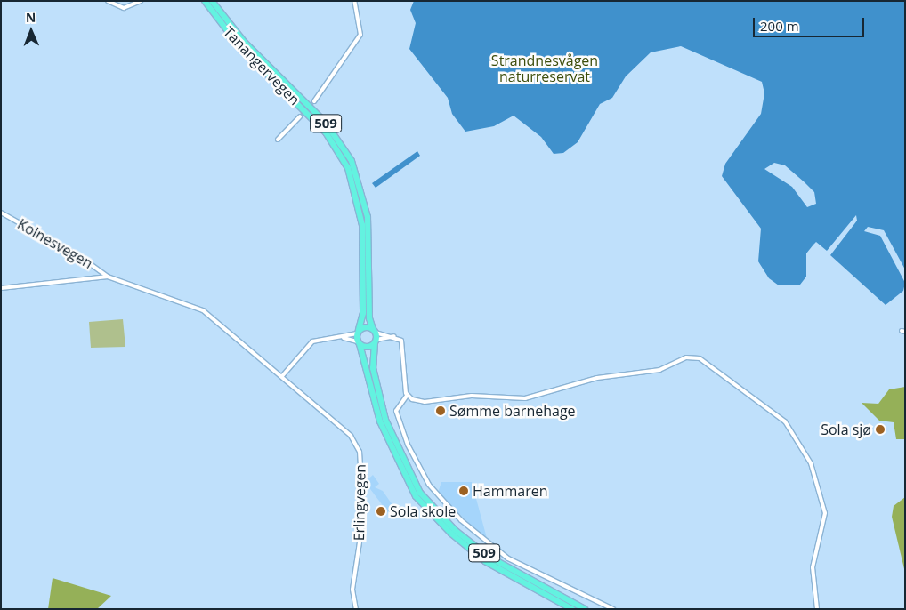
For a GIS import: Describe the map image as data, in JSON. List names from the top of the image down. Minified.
{"streets":{"highway":["Tanangervegen","509"],"street":["Kolnesvegen","Erlingvegen"]},"crossings":[["Tanangervegen","509"],["Kolnesvegen","Erlingvegen"]],"parks":["Strandnesvågen naturreservat"],"places":["Sømme barnehage","Sola sjø","Hammaren","Sola skole"],"scale_bar":"200 m","north":"top"}
